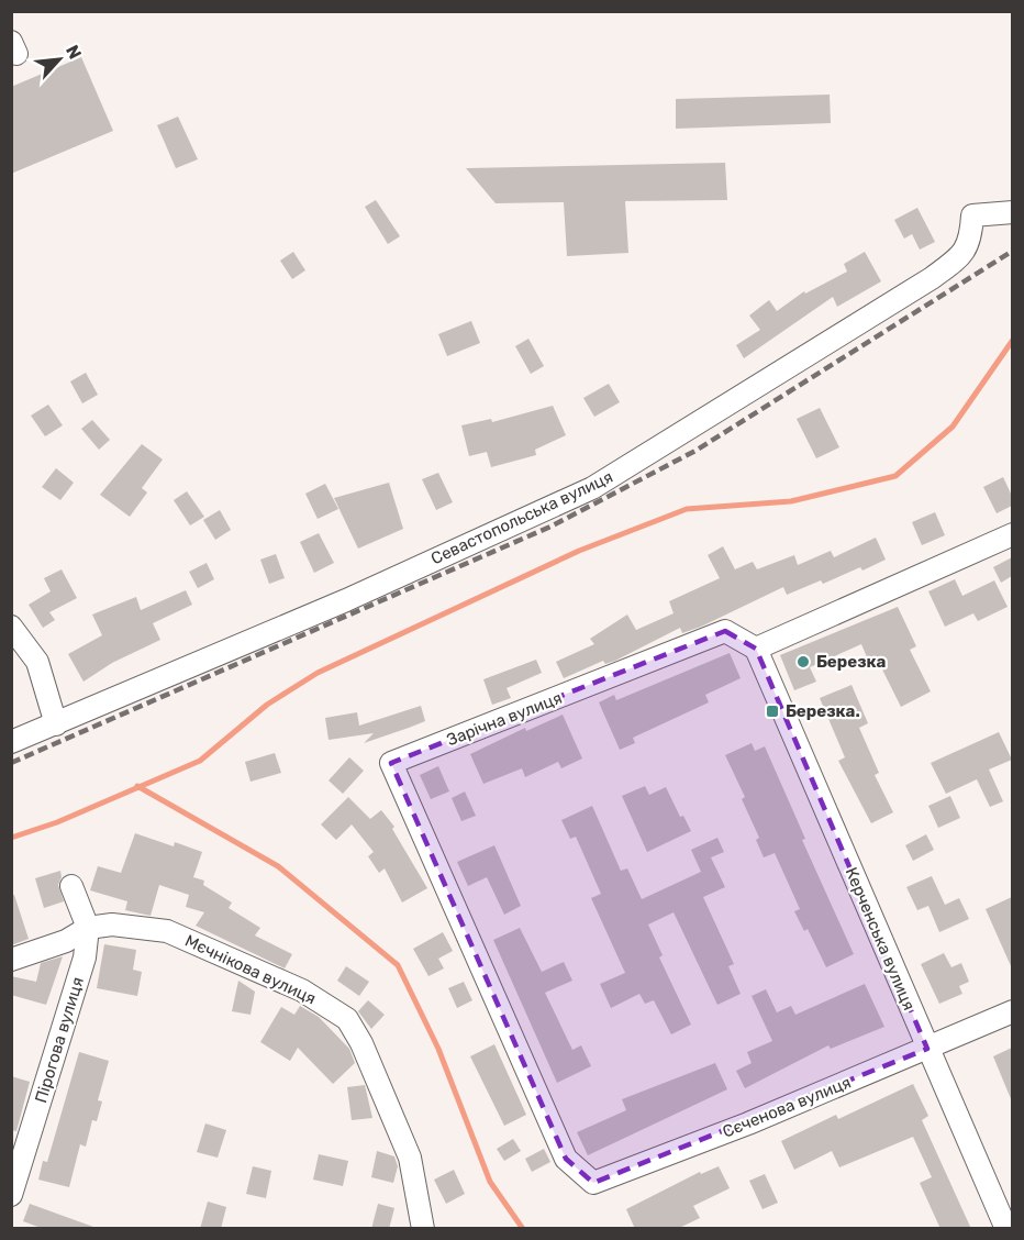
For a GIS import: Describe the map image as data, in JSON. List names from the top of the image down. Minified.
{"streets":{"street":["Севастопольська вулиця","Зарічна вулиця","Керченська вулиця","Мєчнікова вулиця","Пірогова вулиця","Сєченова вулиця"]},"crossings":[["Зарічна вулиця","Керченська вулиця"],["Зарічна вулиця","Сєченова вулиця"],["Керченська вулиця","Сєченова вулиця"],["Мєчнікова вулиця","Пірогова вулиця"]],"places":{"other":["Березка"],"transit":["Березка."]},"north":"top right"}
